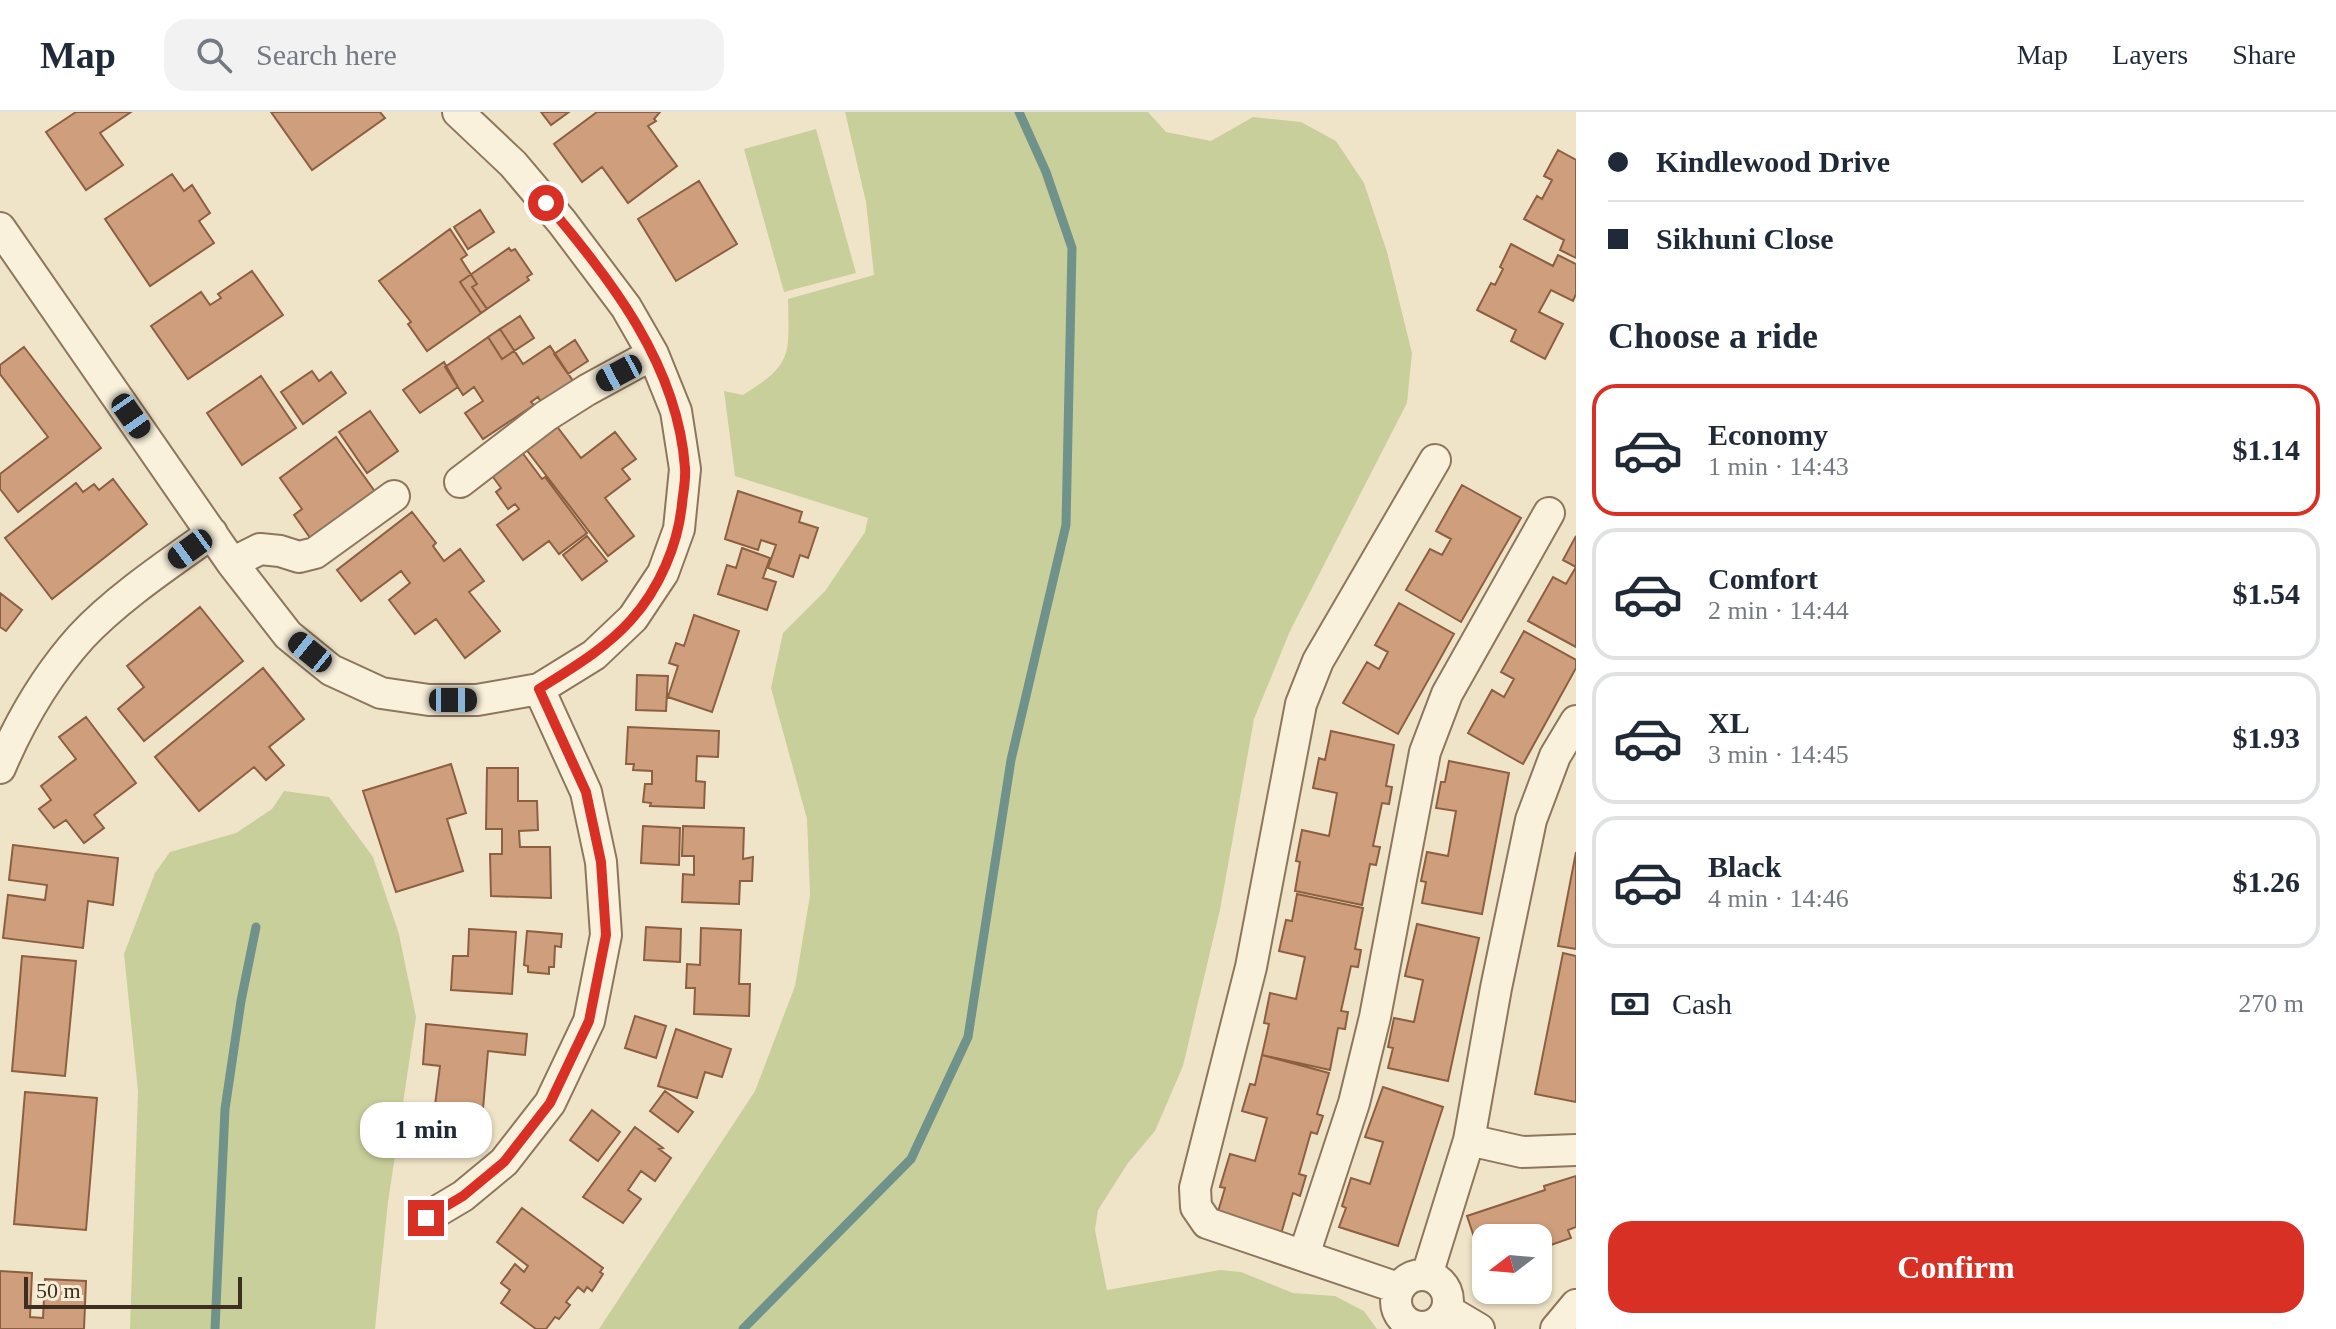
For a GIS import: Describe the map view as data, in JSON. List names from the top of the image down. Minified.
{"scale_bar":"50 m","north":"left","page":{"header":"Map","search":"Search here","nav":["Map","Layers","Share"],"banner":["Kindlewood Drive","Sikhuni Close"],"heading":"Choose a ride","list":[{"name":"Economy","note":"1 min · 14:43","value":"$1.14"},{"name":"Comfort","note":"2 min · 14:44","value":"$1.54"},{"name":"XL","note":"3 min · 14:45","value":"$1.93"},{"name":"Black","note":"4 min · 14:46","value":"$1.26"}],"pay":["Cash","270 m"],"bubble":"1 min","buttons":"Confirm","scale":"50 m"}}
